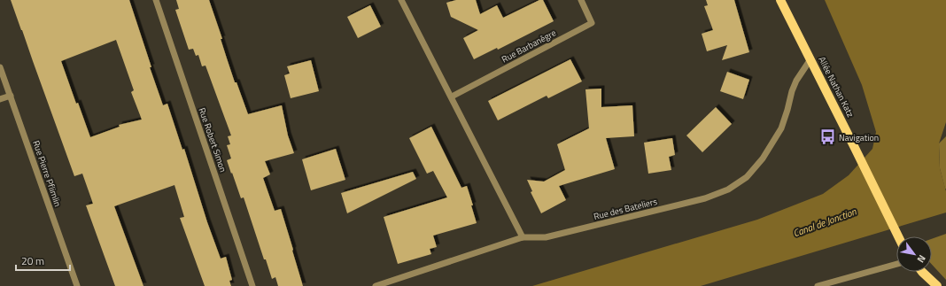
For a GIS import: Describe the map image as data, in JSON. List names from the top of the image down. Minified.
{"streets":{"main road":["Allée Nathan Katz"],"street":["Rue Barbanègre","Rue Robert Simon","Rue Pierre Pflimlin","Rue des Bateliers"]},"crossings":[["Allée Nathan Katz","Rue des Bateliers"]],"water":["Canal de Jonction"],"places":{"bus stop":["Navigation"]},"scale_bar":"20 m","north":"bottom right"}
